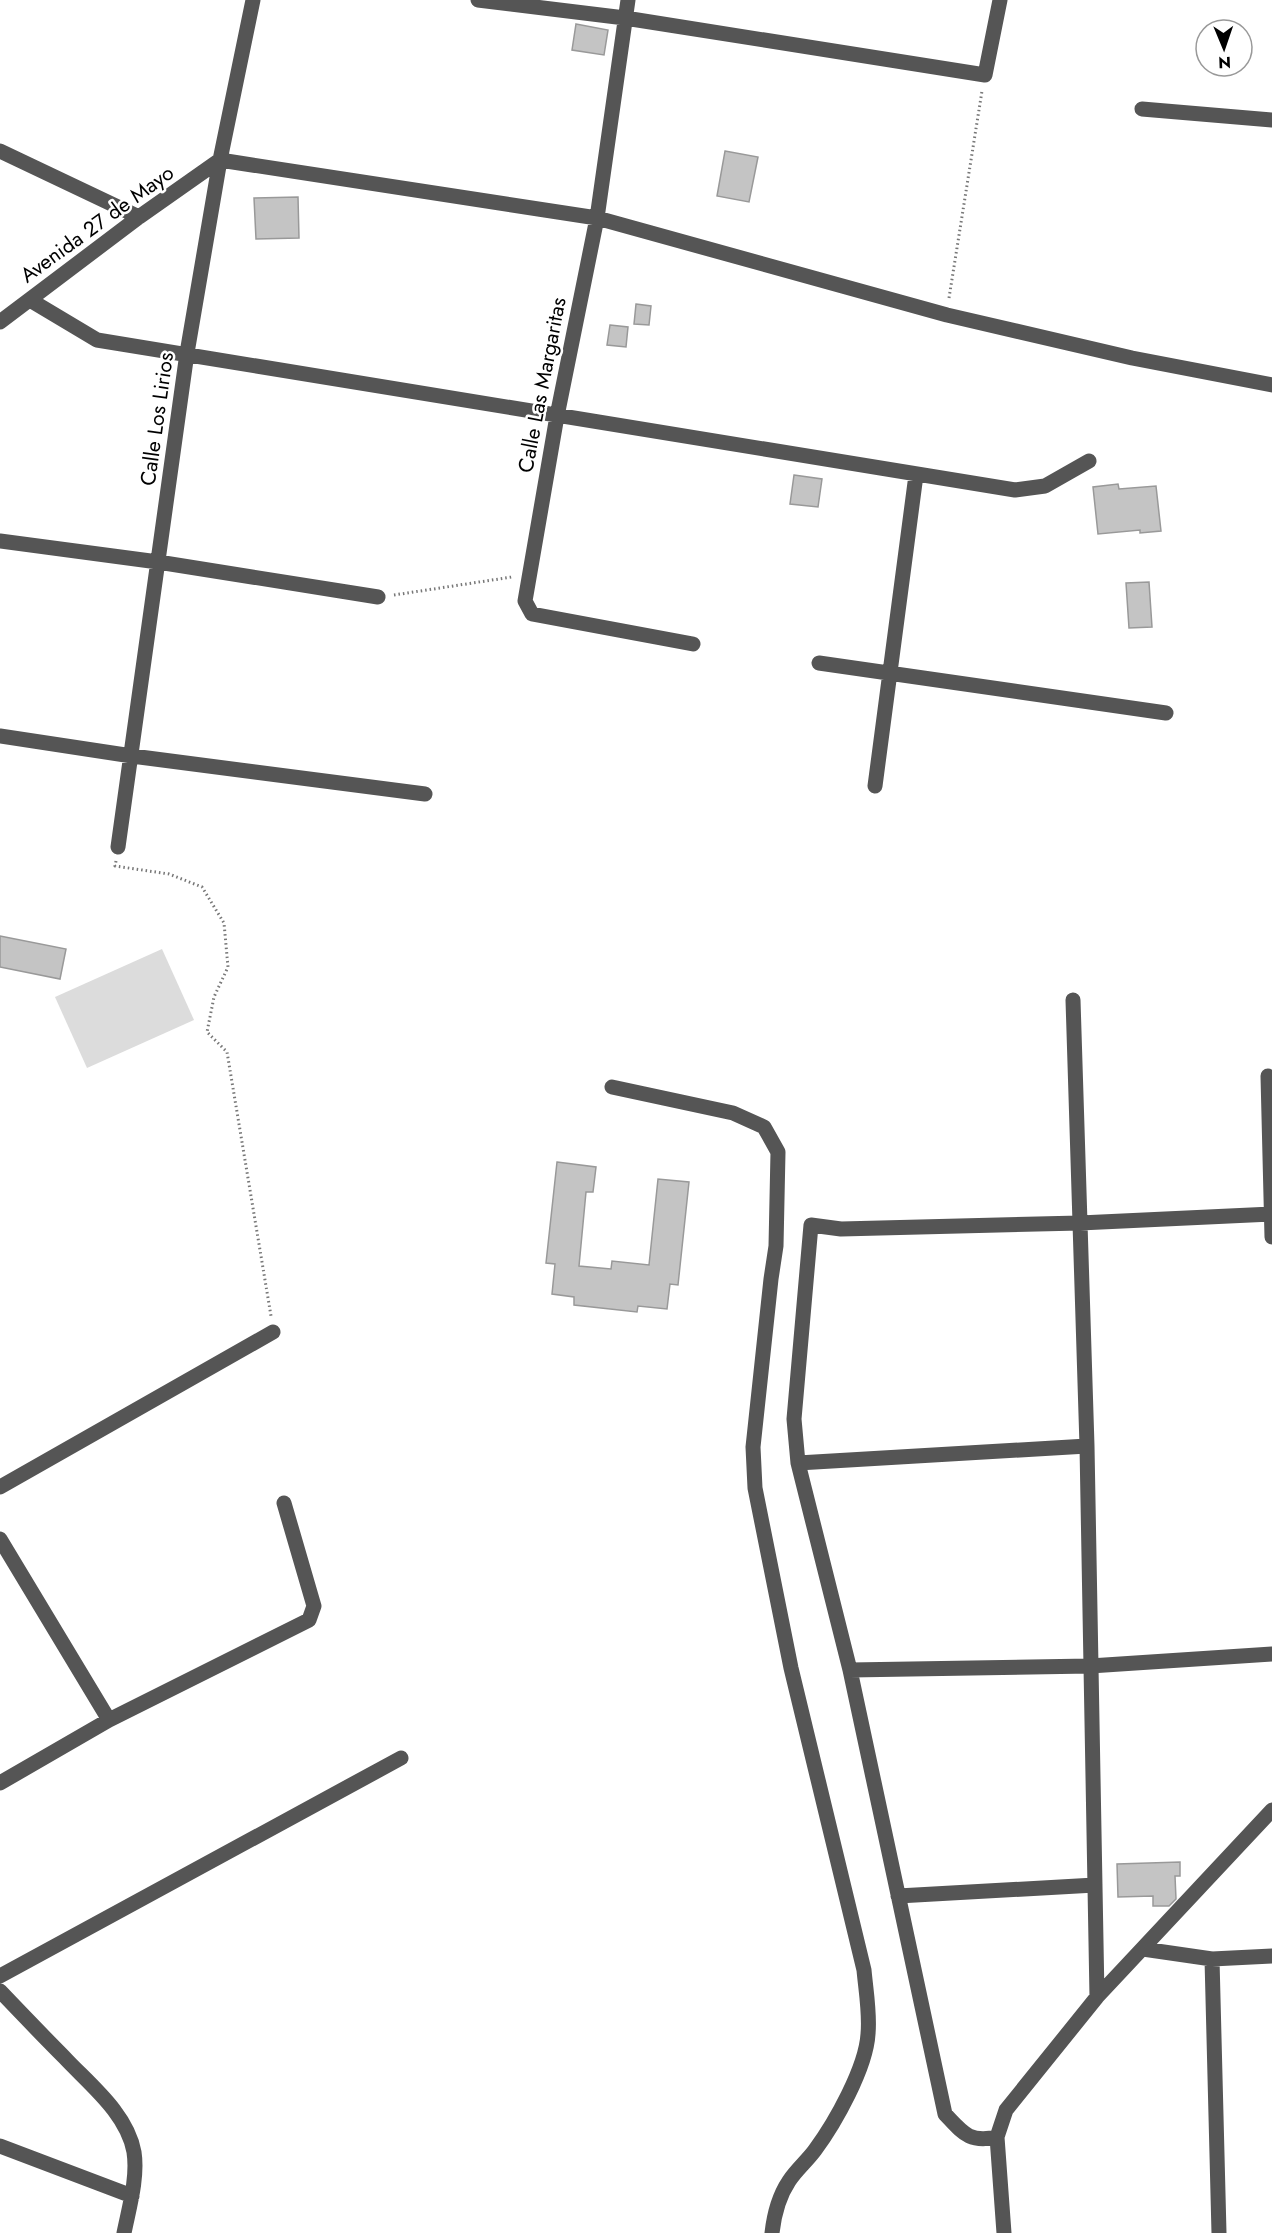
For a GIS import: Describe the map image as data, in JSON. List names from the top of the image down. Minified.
{"streets":{"street":["Avenida 27 de Mayo","Calle Las Margaritas","Calle Los Lirios"]},"crossings":[["Avenida 27 de Mayo","Calle Los Lirios"]],"north":"bottom"}
